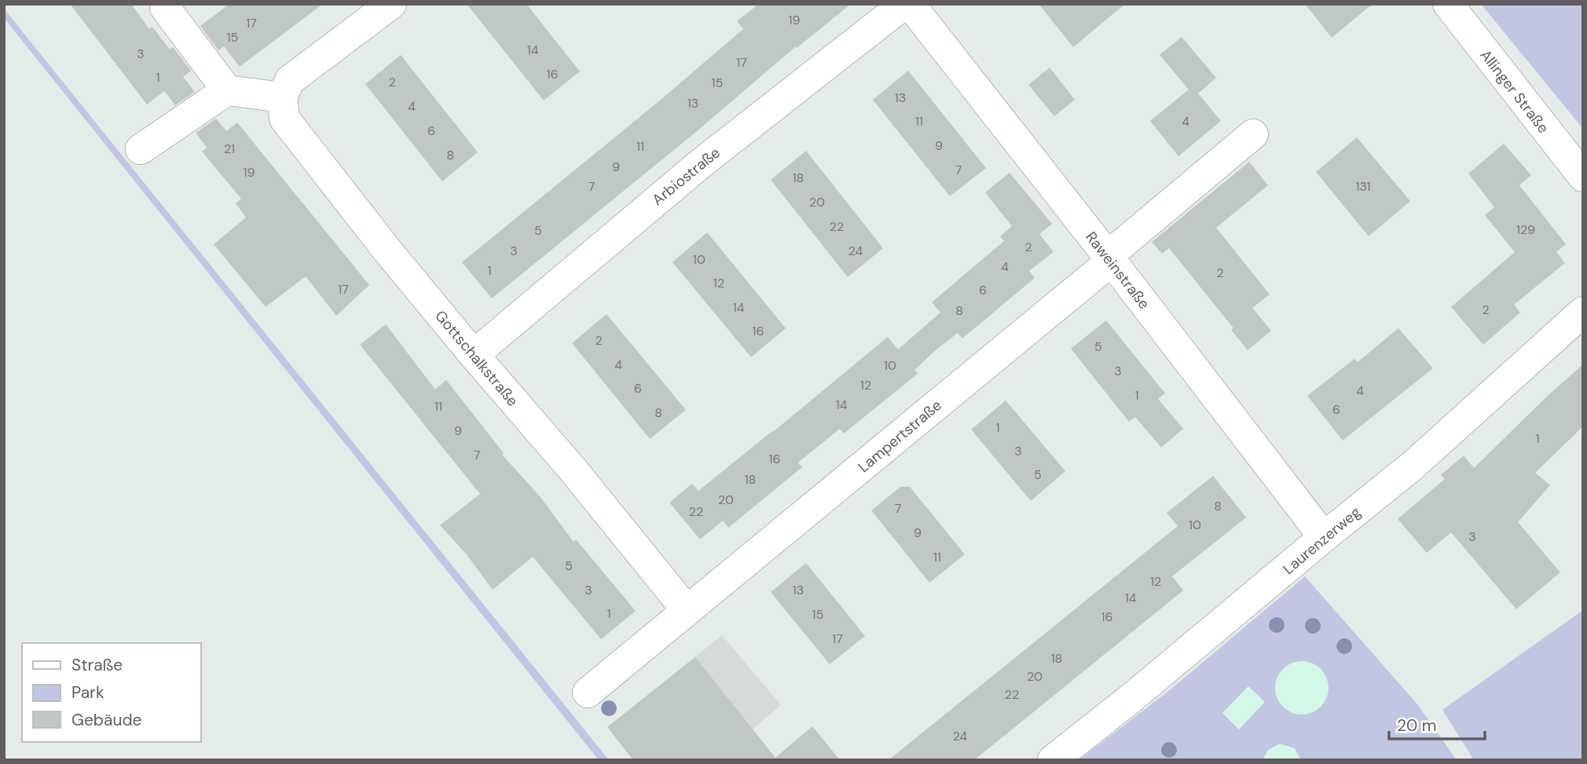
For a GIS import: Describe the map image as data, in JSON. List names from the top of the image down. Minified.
{"streets":{"street":["Allinger Straße","Arbiostraße","Raweinstraße","Gottschalkstraße","Lampertstraße","Laurenzerweg"]},"crossings":[["Arbiostraße","Gottschalkstraße"],["Raweinstraße","Lampertstraße"],["Raweinstraße","Laurenzerweg"],["Gottschalkstraße","Lampertstraße"]],"house_numbers":["19","17","15","14","3","17","16","1","2","15","13","13","4","11","4","6","9","11","21","8","9","7","19","18","7","131","20","22","129","5","2","3","24","10","4","1","2","12","17","6","14","2","8","16","2","5","4","10","3","12","6","4","1","14","11","6","8","1","9","1","3","7","16","5","18","20","8","7","22","10","9","3","11","5","12","3","13","14","1","15","16","17","18","20","22","24"],"legend":["Straße","Park","Gebäude"],"scale_bar":"20 m"}
